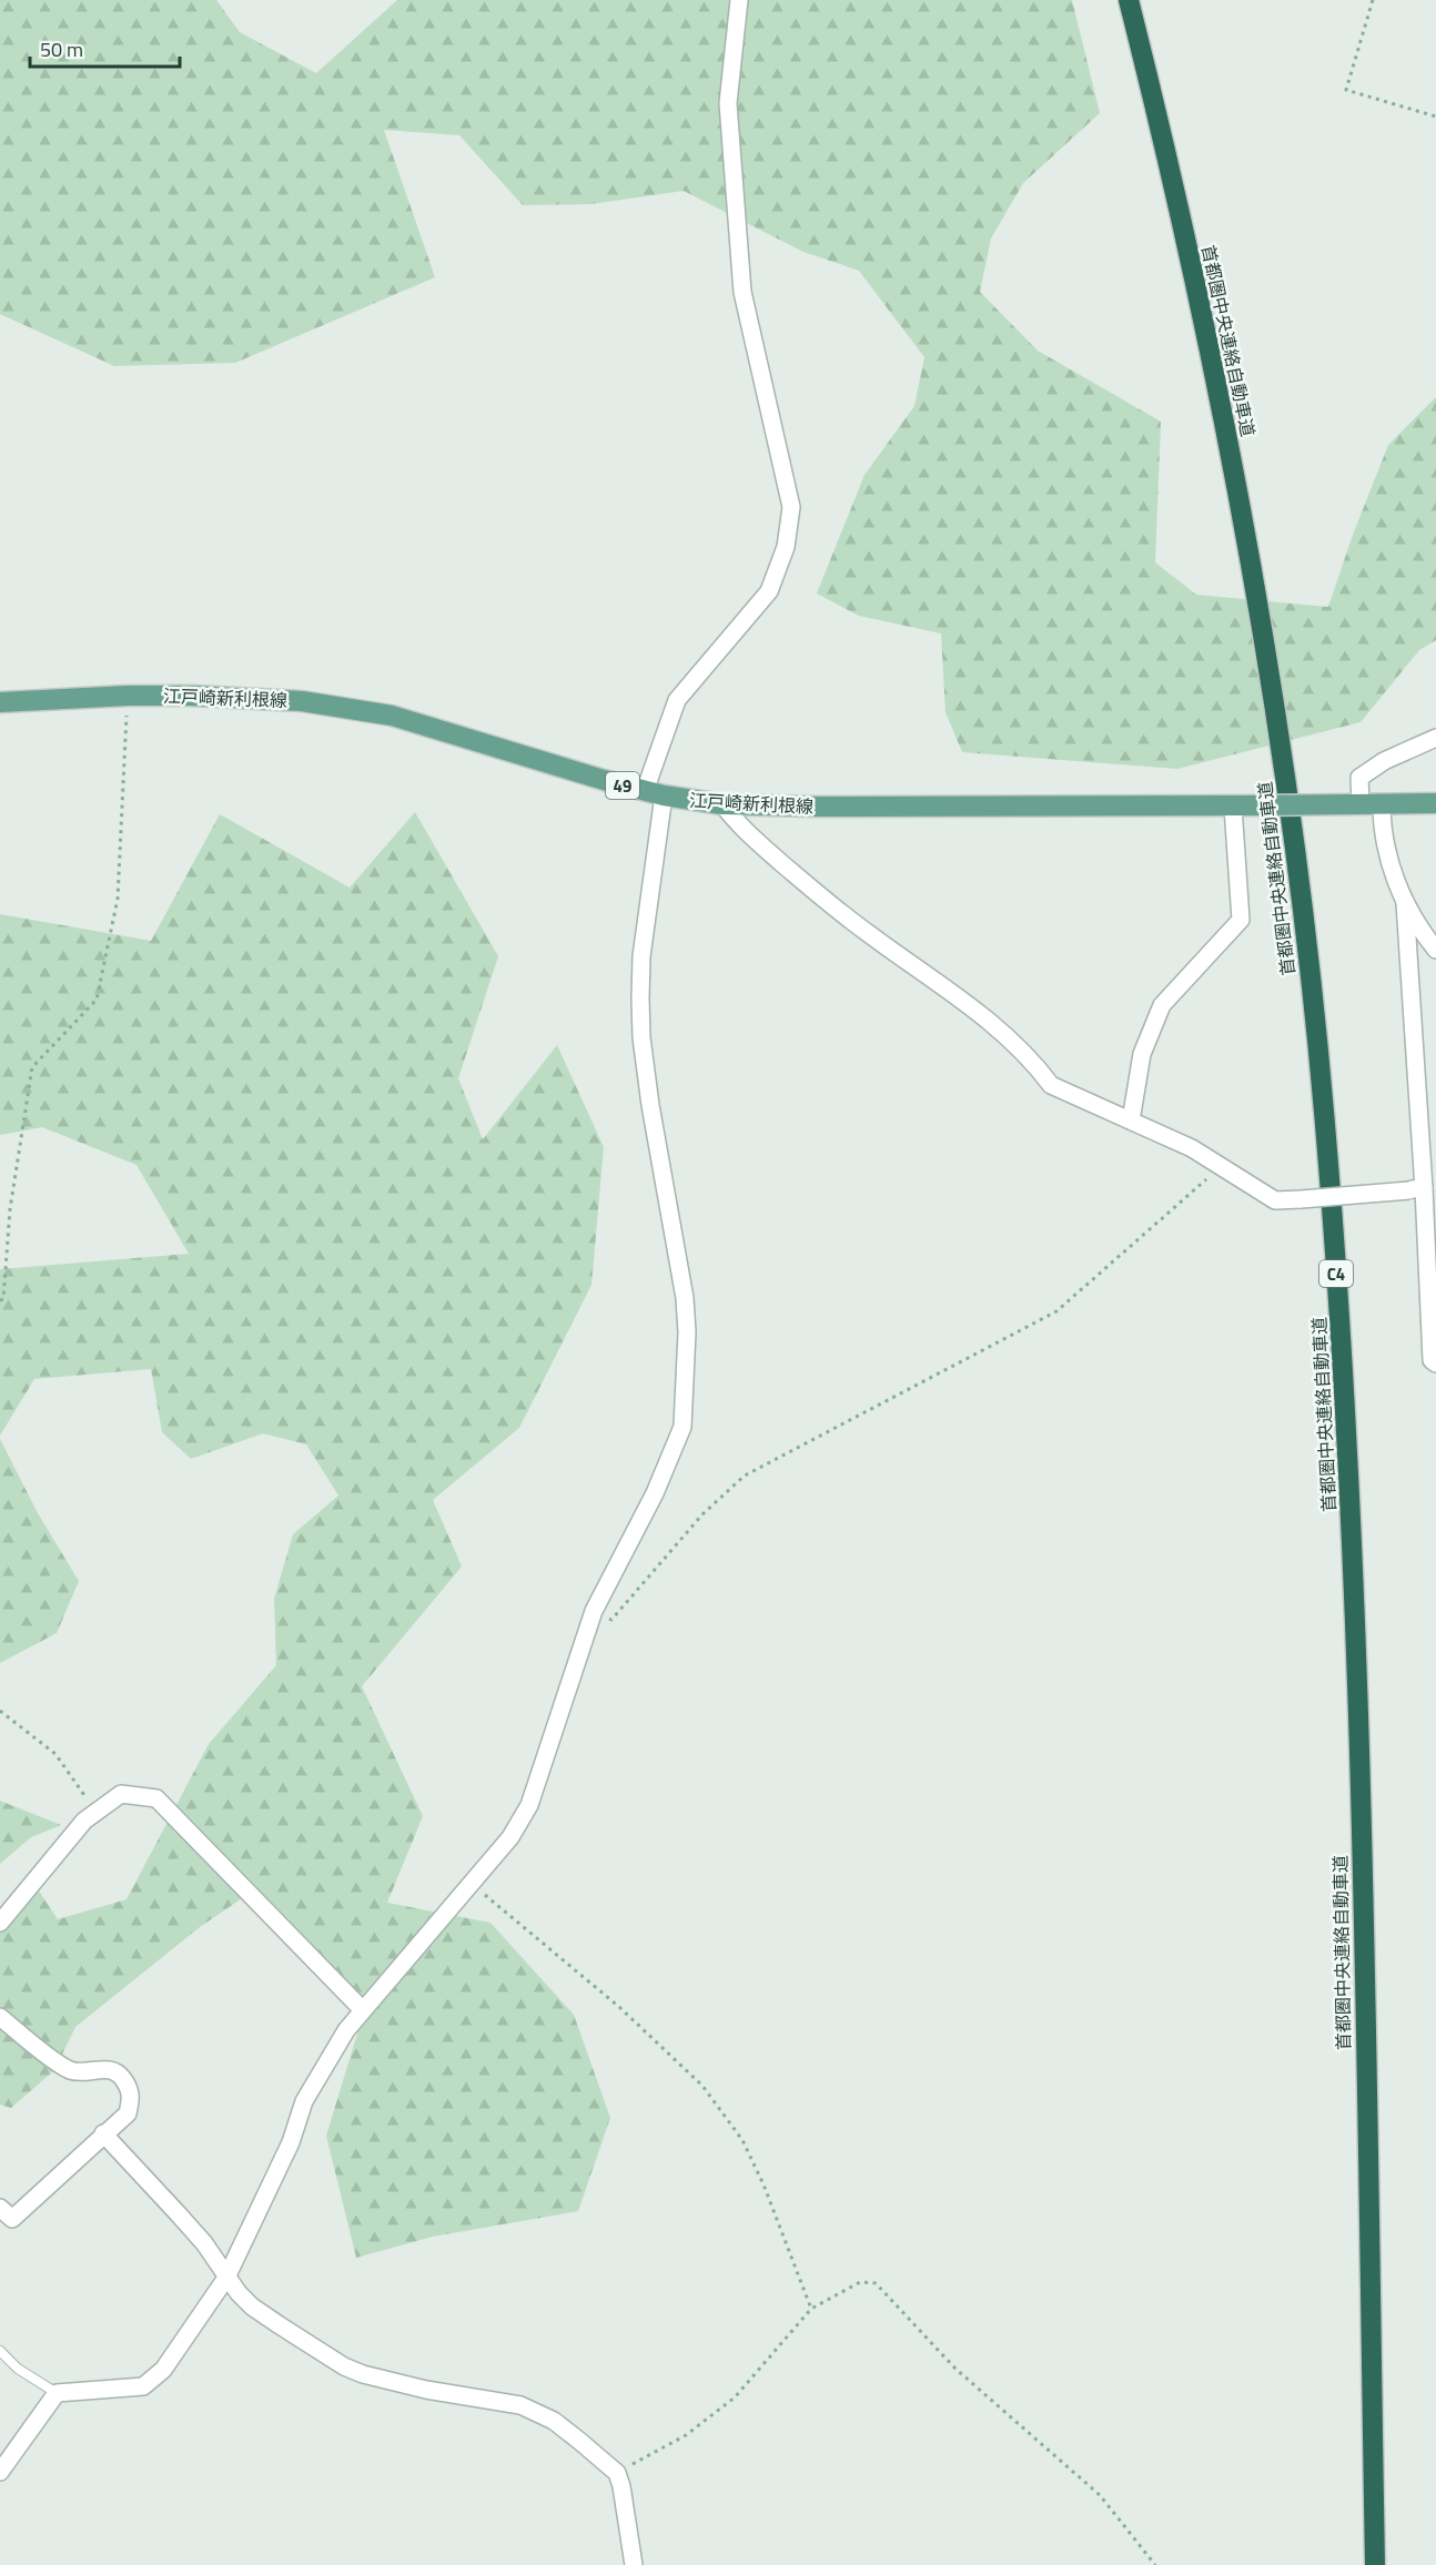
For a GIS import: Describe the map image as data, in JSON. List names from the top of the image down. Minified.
{"streets":{"highway":["首都圏中央連絡自動車道","C4"],"main road":["江戸崎新利根線","49"]},"scale_bar":"50 m"}
